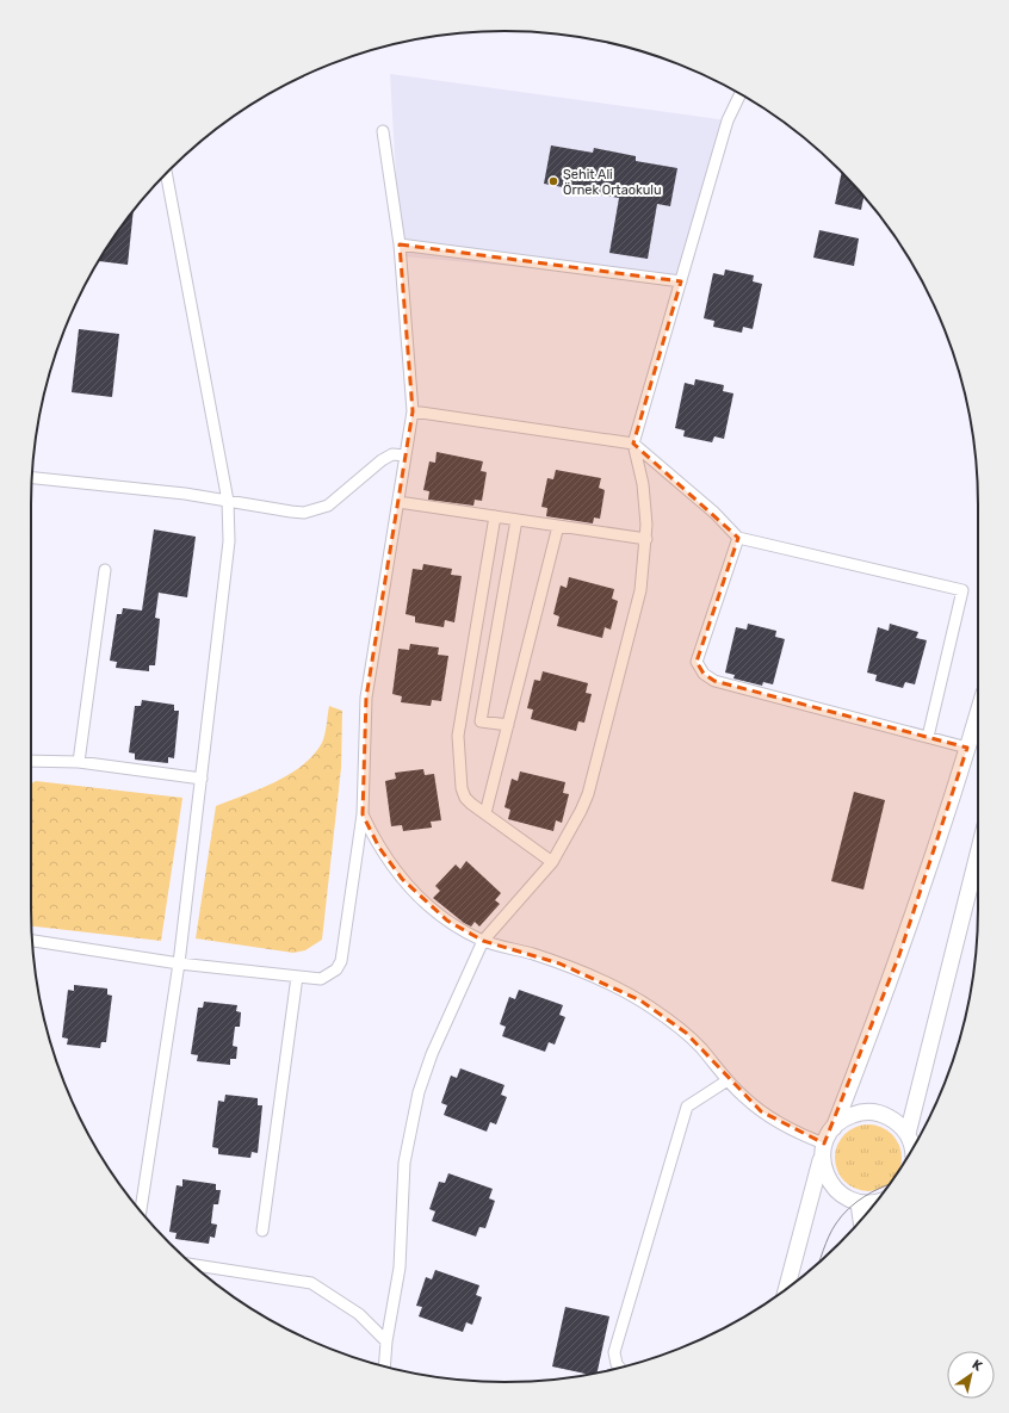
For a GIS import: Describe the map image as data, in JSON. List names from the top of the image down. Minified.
{"places":["Şehit Ali Örnek Ortaokulu"],"north":"top right"}
